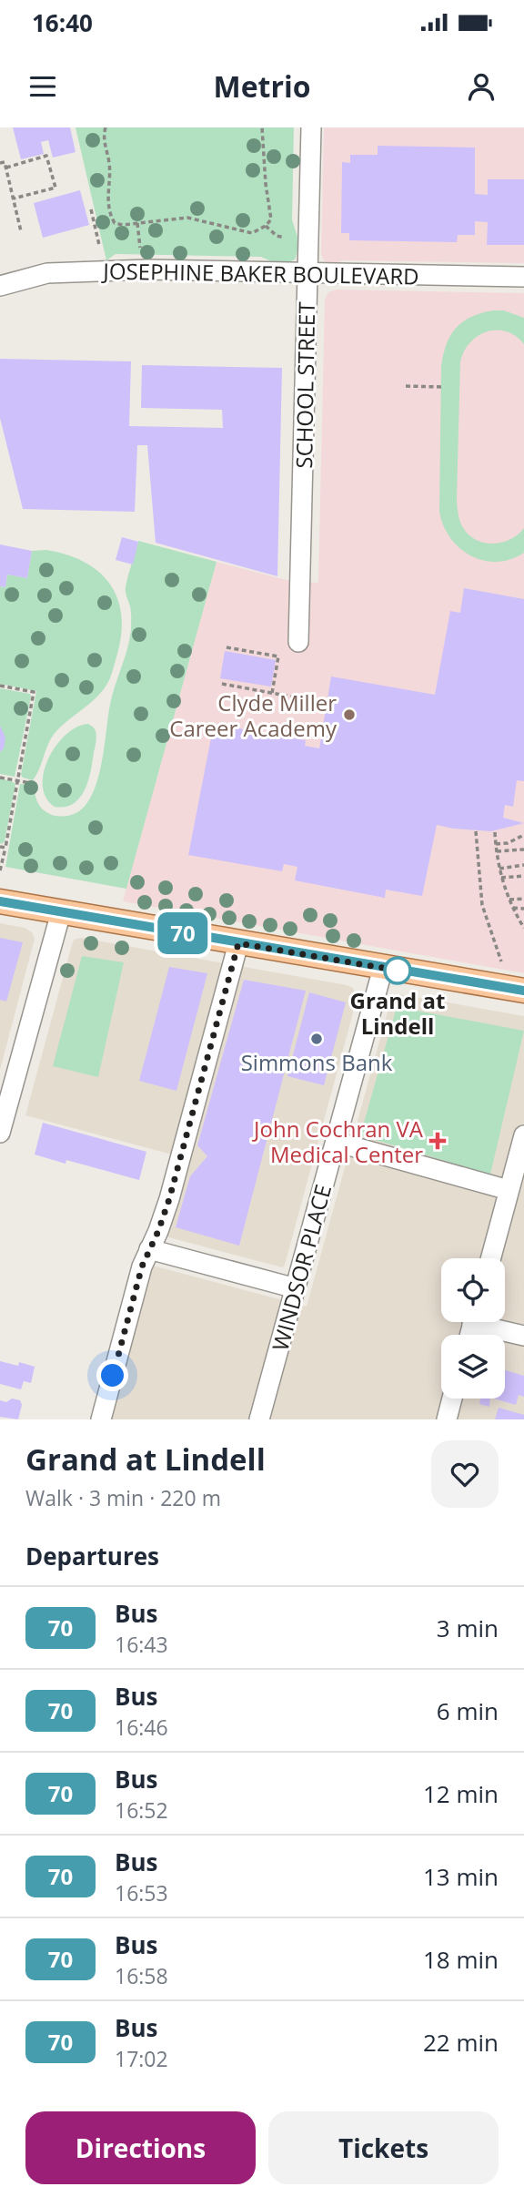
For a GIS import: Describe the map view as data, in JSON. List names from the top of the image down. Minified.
{"streets":{"street":["JOSEPHINE BAKER BOULEVARD","SCHOOL STREET","WINDSOR PLACE"]},"crossings":[["JOSEPHINE BAKER BOULEVARD","SCHOOL STREET"]],"places":{"other":["Clyde Miller Career Academy","Grand at Lindell","Simmons Bank"],"health":["John Cochran VA Medical Center"]},"lines":["bus line 70"],"page":{"status":"16:40","header":"Metrio","on_map":"70","heading":[["Grand at Lindell","Walk · 3 min · 220 m"],"Departures"],"list":[{"mark":"70","name":"Bus","note":"16:43","value":"3 min"},{"mark":"70","name":"Bus","note":"16:46","value":"6 min"},{"mark":"70","name":"Bus","note":"16:52","value":"12 min"},{"mark":"70","name":"Bus","note":"16:53","value":"13 min"},{"mark":"70","name":"Bus","note":"16:58","value":"18 min"},{"mark":"70","name":"Bus","note":"17:02","value":"22 min"}],"buttons":["Directions","Tickets"]}}
